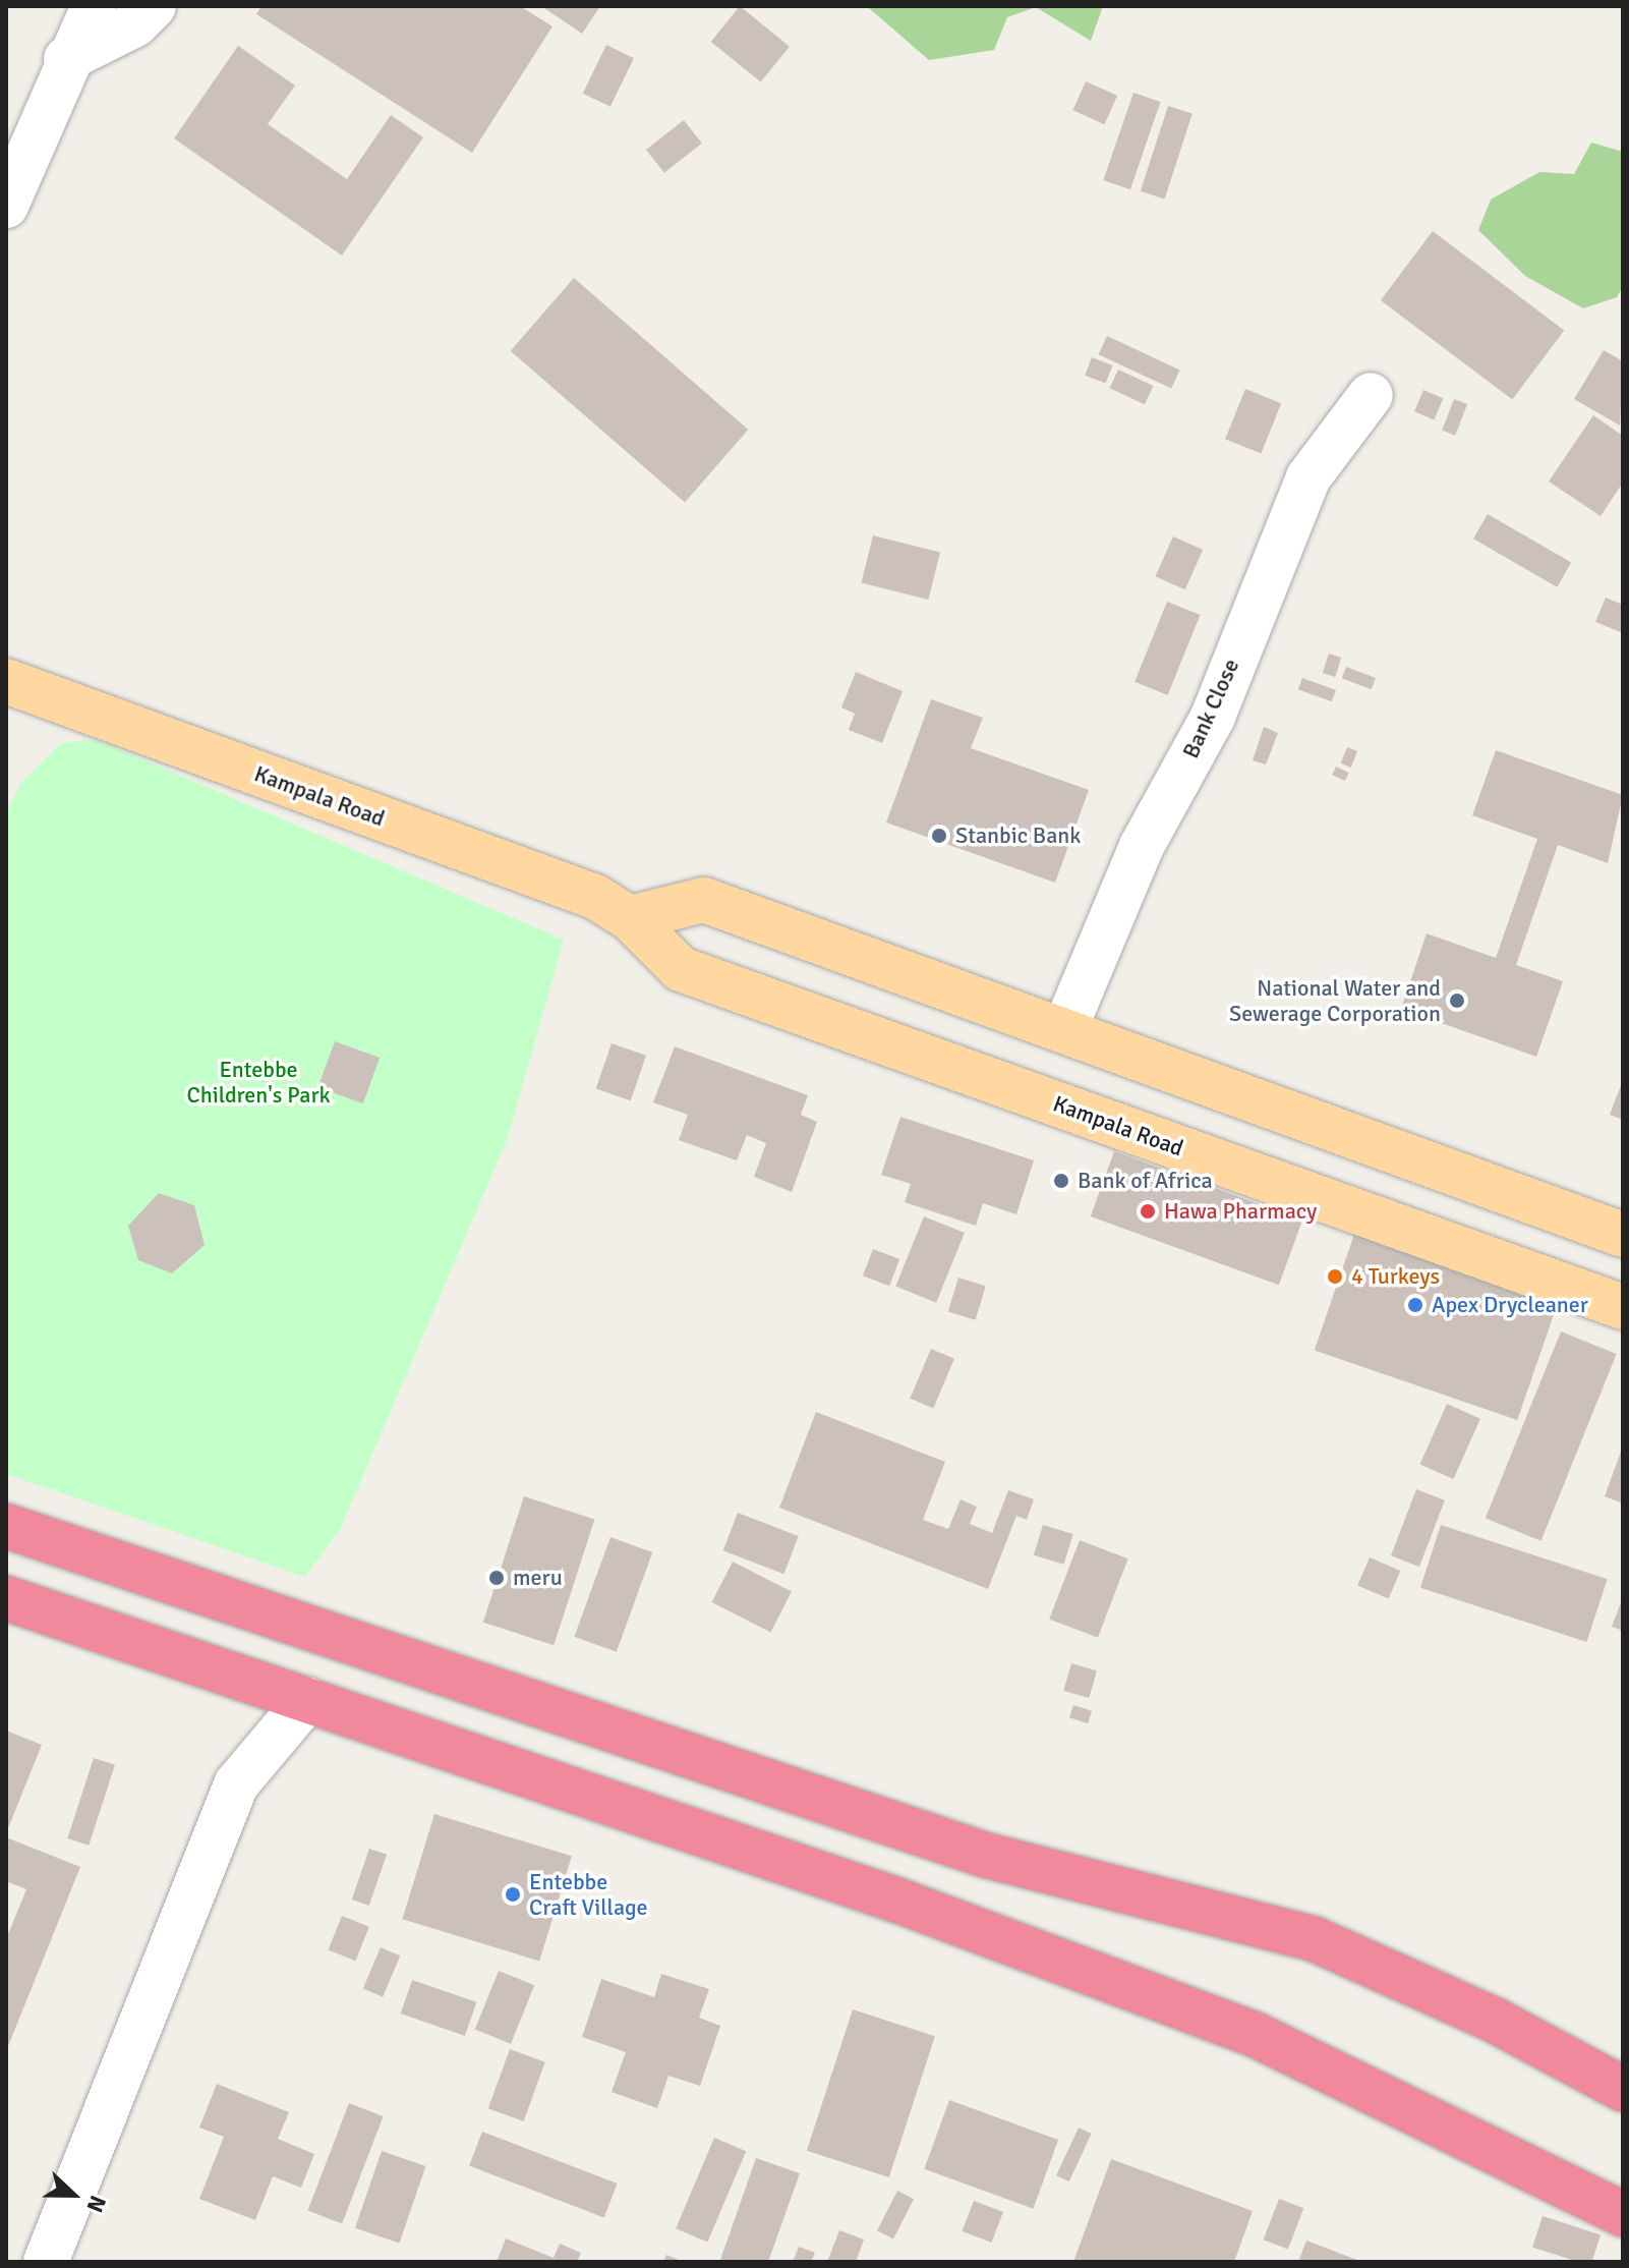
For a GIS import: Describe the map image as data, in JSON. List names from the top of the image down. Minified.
{"streets":{"main road":["Kampala Road"],"street":["Bank Close"]},"parks":["Entebbe Children's Park"],"places":["Stanbic Bank","National Water and Sewerage Corporation","Bank of Africa","Hawa Pharmacy","4 Turkeys","Apex Drycleaner","meru","Entebbe Craft Village"],"north":"right"}
